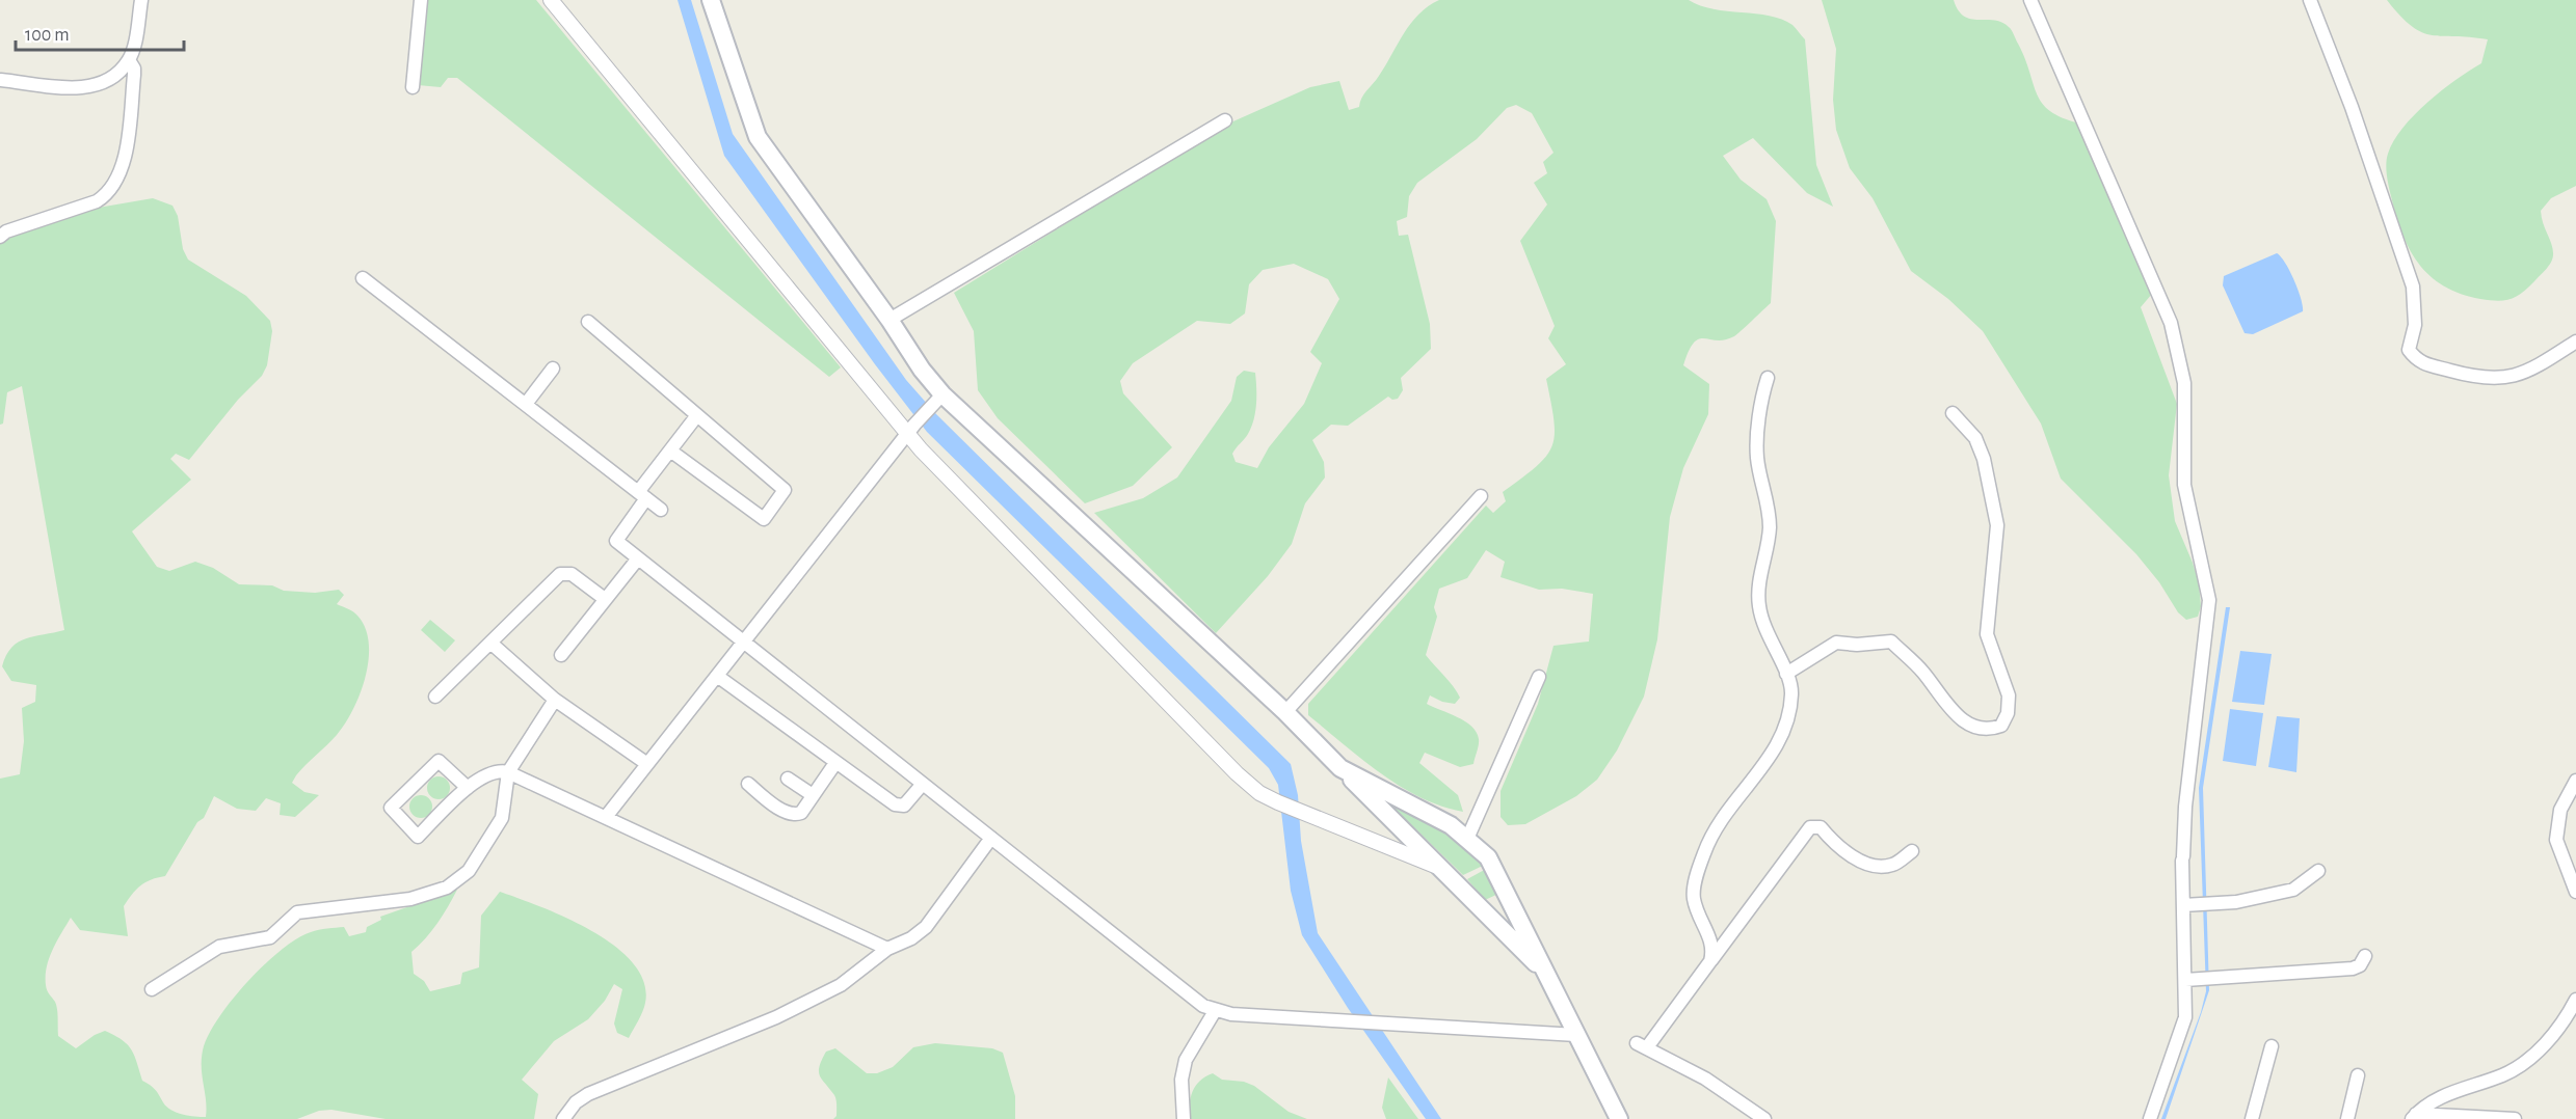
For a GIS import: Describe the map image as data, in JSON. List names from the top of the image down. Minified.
{"scale_bar":"100 m"}
